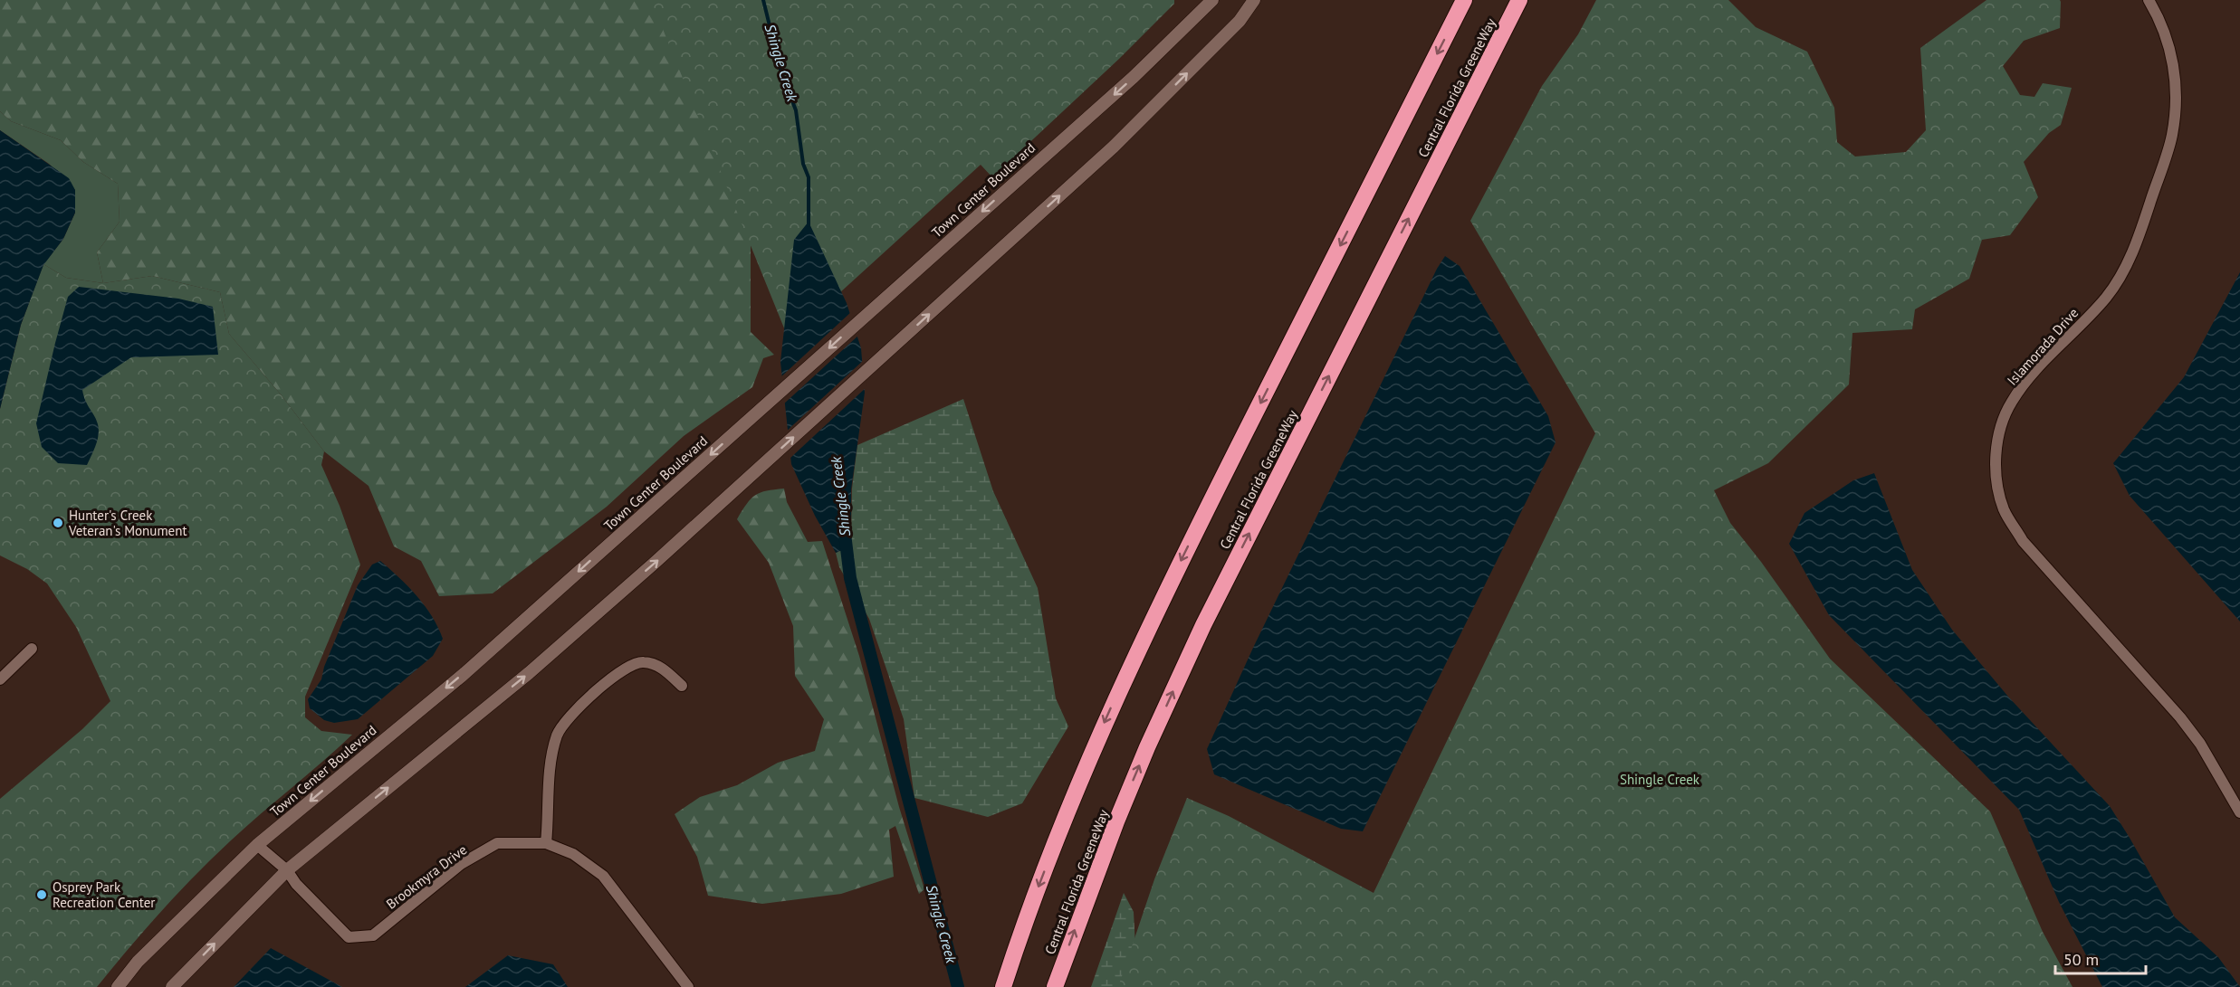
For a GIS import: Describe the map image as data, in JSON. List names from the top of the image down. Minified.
{"streets":{"highway":["Central Florida GreeneWay"],"street":["Town Center Boulevard","Islamorada Drive","Brookmyra Drive"]},"crossings":[["Town Center Boulevard","Brookmyra Drive"]],"water":["Shingle Creek"],"parks":["Shingle Creek"],"places":["Hunter's Creek Veteran's Monument","Osprey Park Recreation Center"],"scale_bar":"50 m"}
